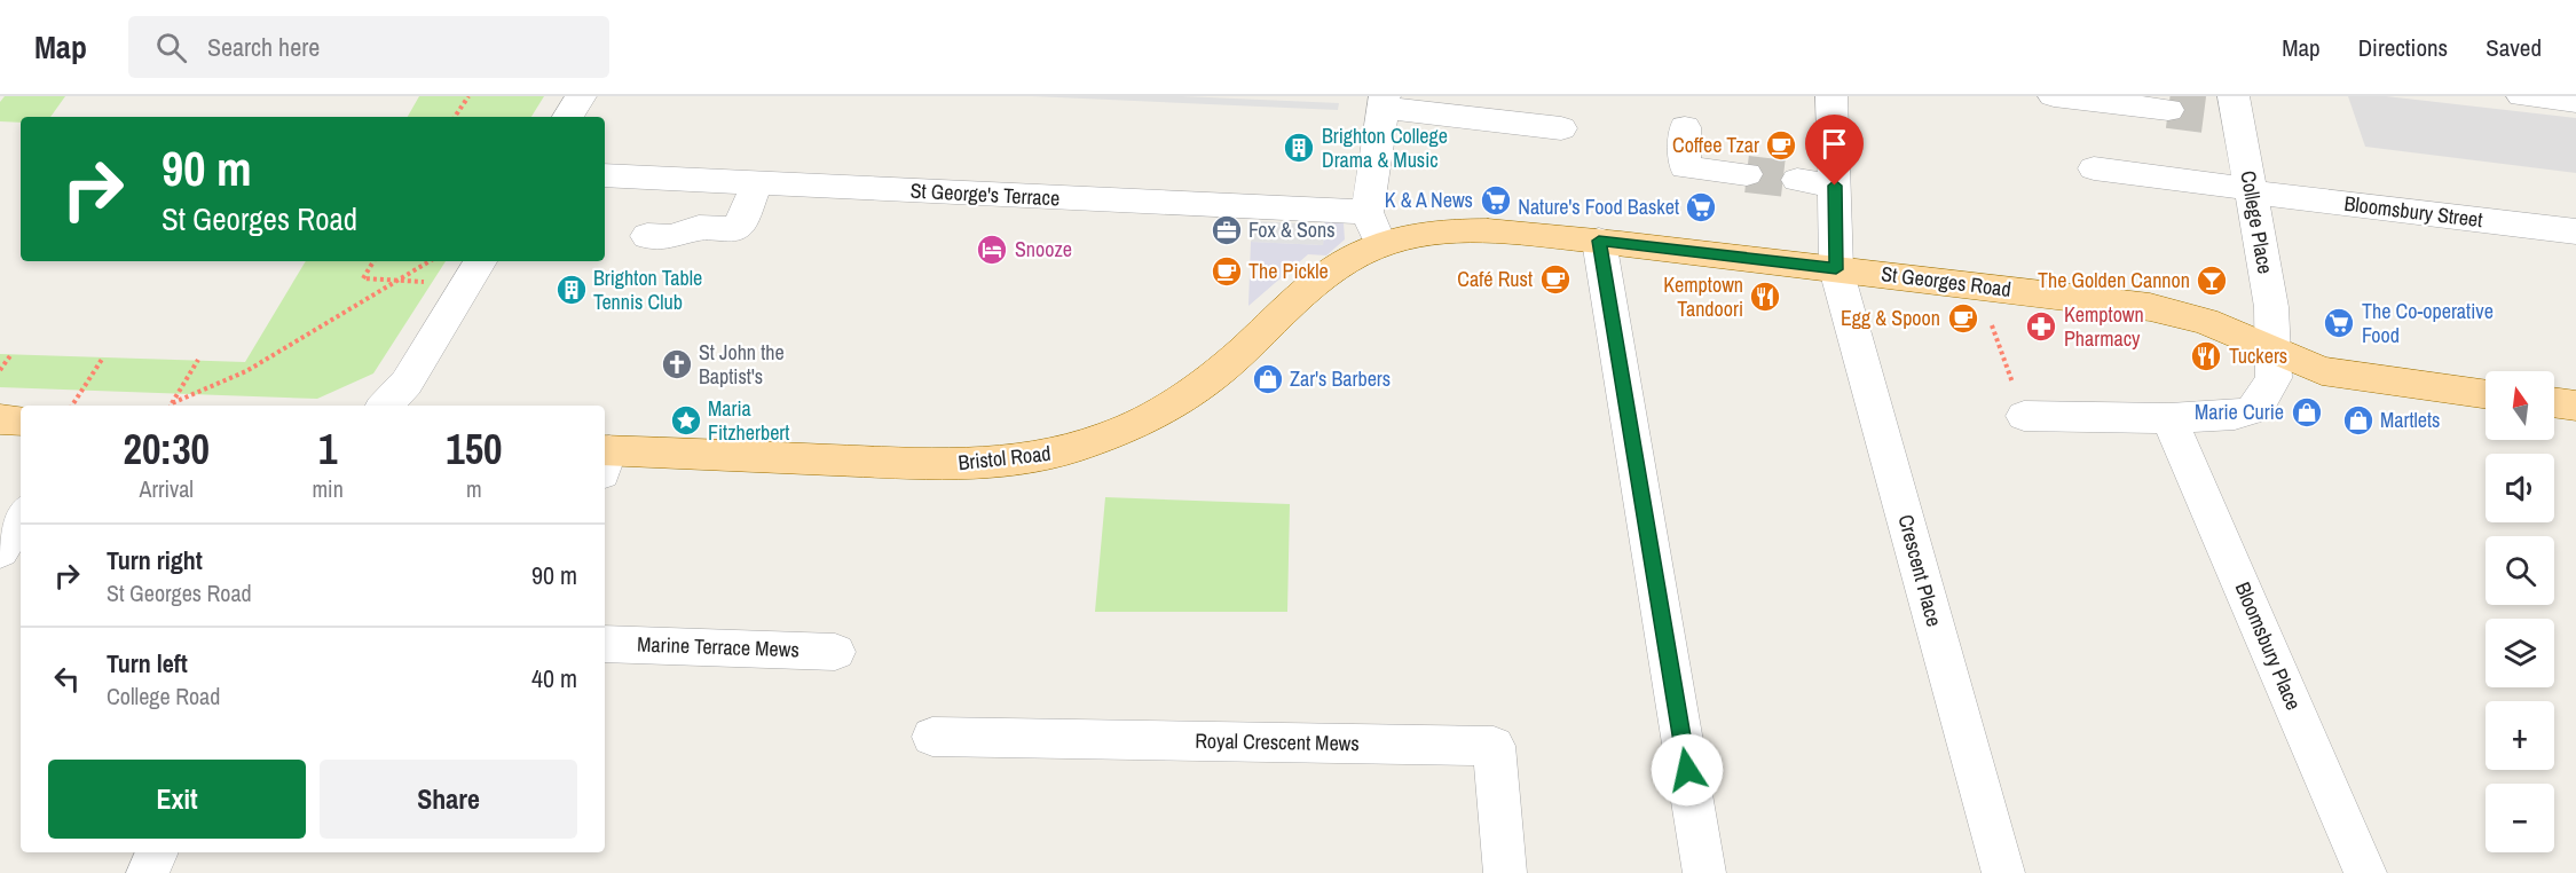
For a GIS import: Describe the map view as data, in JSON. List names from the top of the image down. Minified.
{"streets":{"main road":["St Georges Road","Bristol Road"],"street":["St George's Terrace","Bloomsbury Street","College Place","Crescent Place","Bloomsbury Place","Marine Terrace Mews","Royal Crescent Mews"]},"crossings":[["Bloomsbury Street","College Place"],["College Place","St Georges Road"],["St Georges Road","Bristol Road"],["St Georges Road","Crescent Place"]],"places":{"cafe":["Coffee Tzar","The Pickle","Café Rust","Egg & Spoon"],"building":["Brighton College Drama & Music","Brighton Table Tennis Club"],"supermarket":["K & A News","Nature's Food Basket","The Co-operative Food"],"office":["Fox & Sons"],"hotel":["Snooze"],"bar":["The Golden Cannon"],"restaurant":["Kemptown Tandoori","Tuckers"],"pharmacy":["Kemptown Pharmacy"],"church":["St John the Baptist's"],"shop":["Zar's Barbers","Marie Curie","Martlets"],"place":["Maria Fitzherbert"]},"north":"top","page":{"header":"Map","search":"Search here","nav":["Map","Directions","Saved"],"turn":["90 m","St Georges Road"],"map_buttons":["+","−"],"eta":["20:30","Arrival","1","min","150","m"],"list":[{"name":"Turn right","note":"St Georges Road","value":"90 m"},{"name":"Turn left","note":"College Road","value":"40 m"}],"buttons":["Exit","Share"]}}
